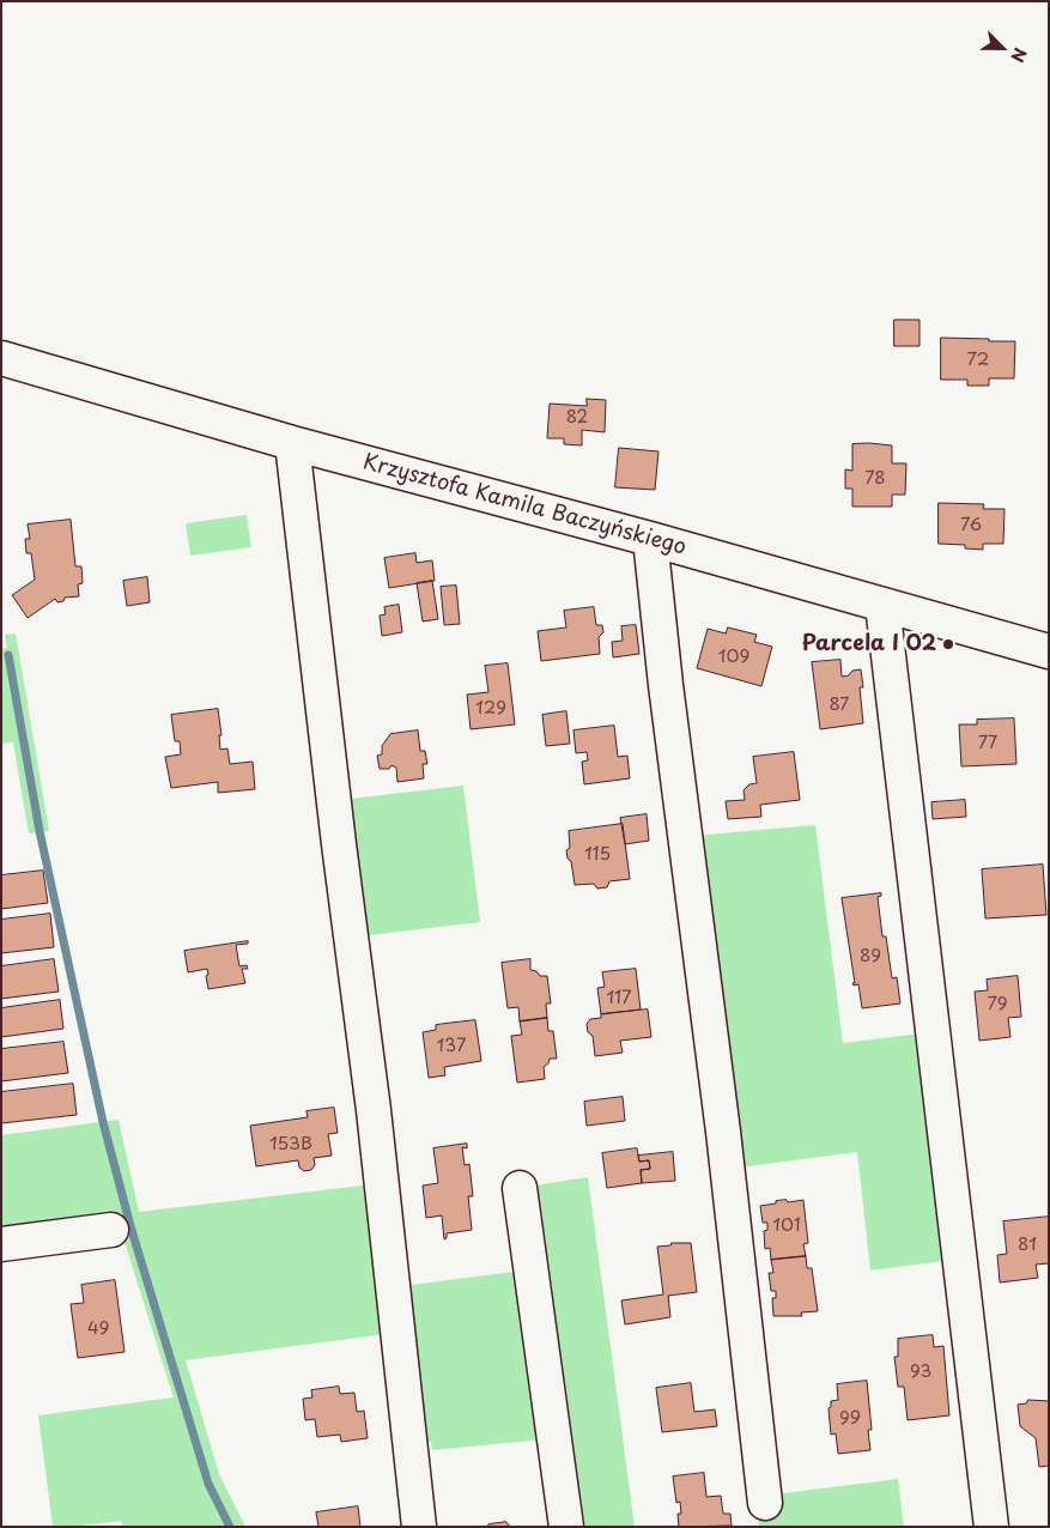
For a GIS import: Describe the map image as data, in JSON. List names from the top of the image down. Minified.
{"streets":{"street":["Krzysztofa Kamila Baczyńskiego"]},"places":["Parcela I 02"],"house_numbers":["72","82","78","76","109","87","129","77","115","89","117","79","137","153B","101","81","49","93","99"],"north":"bottom right"}
